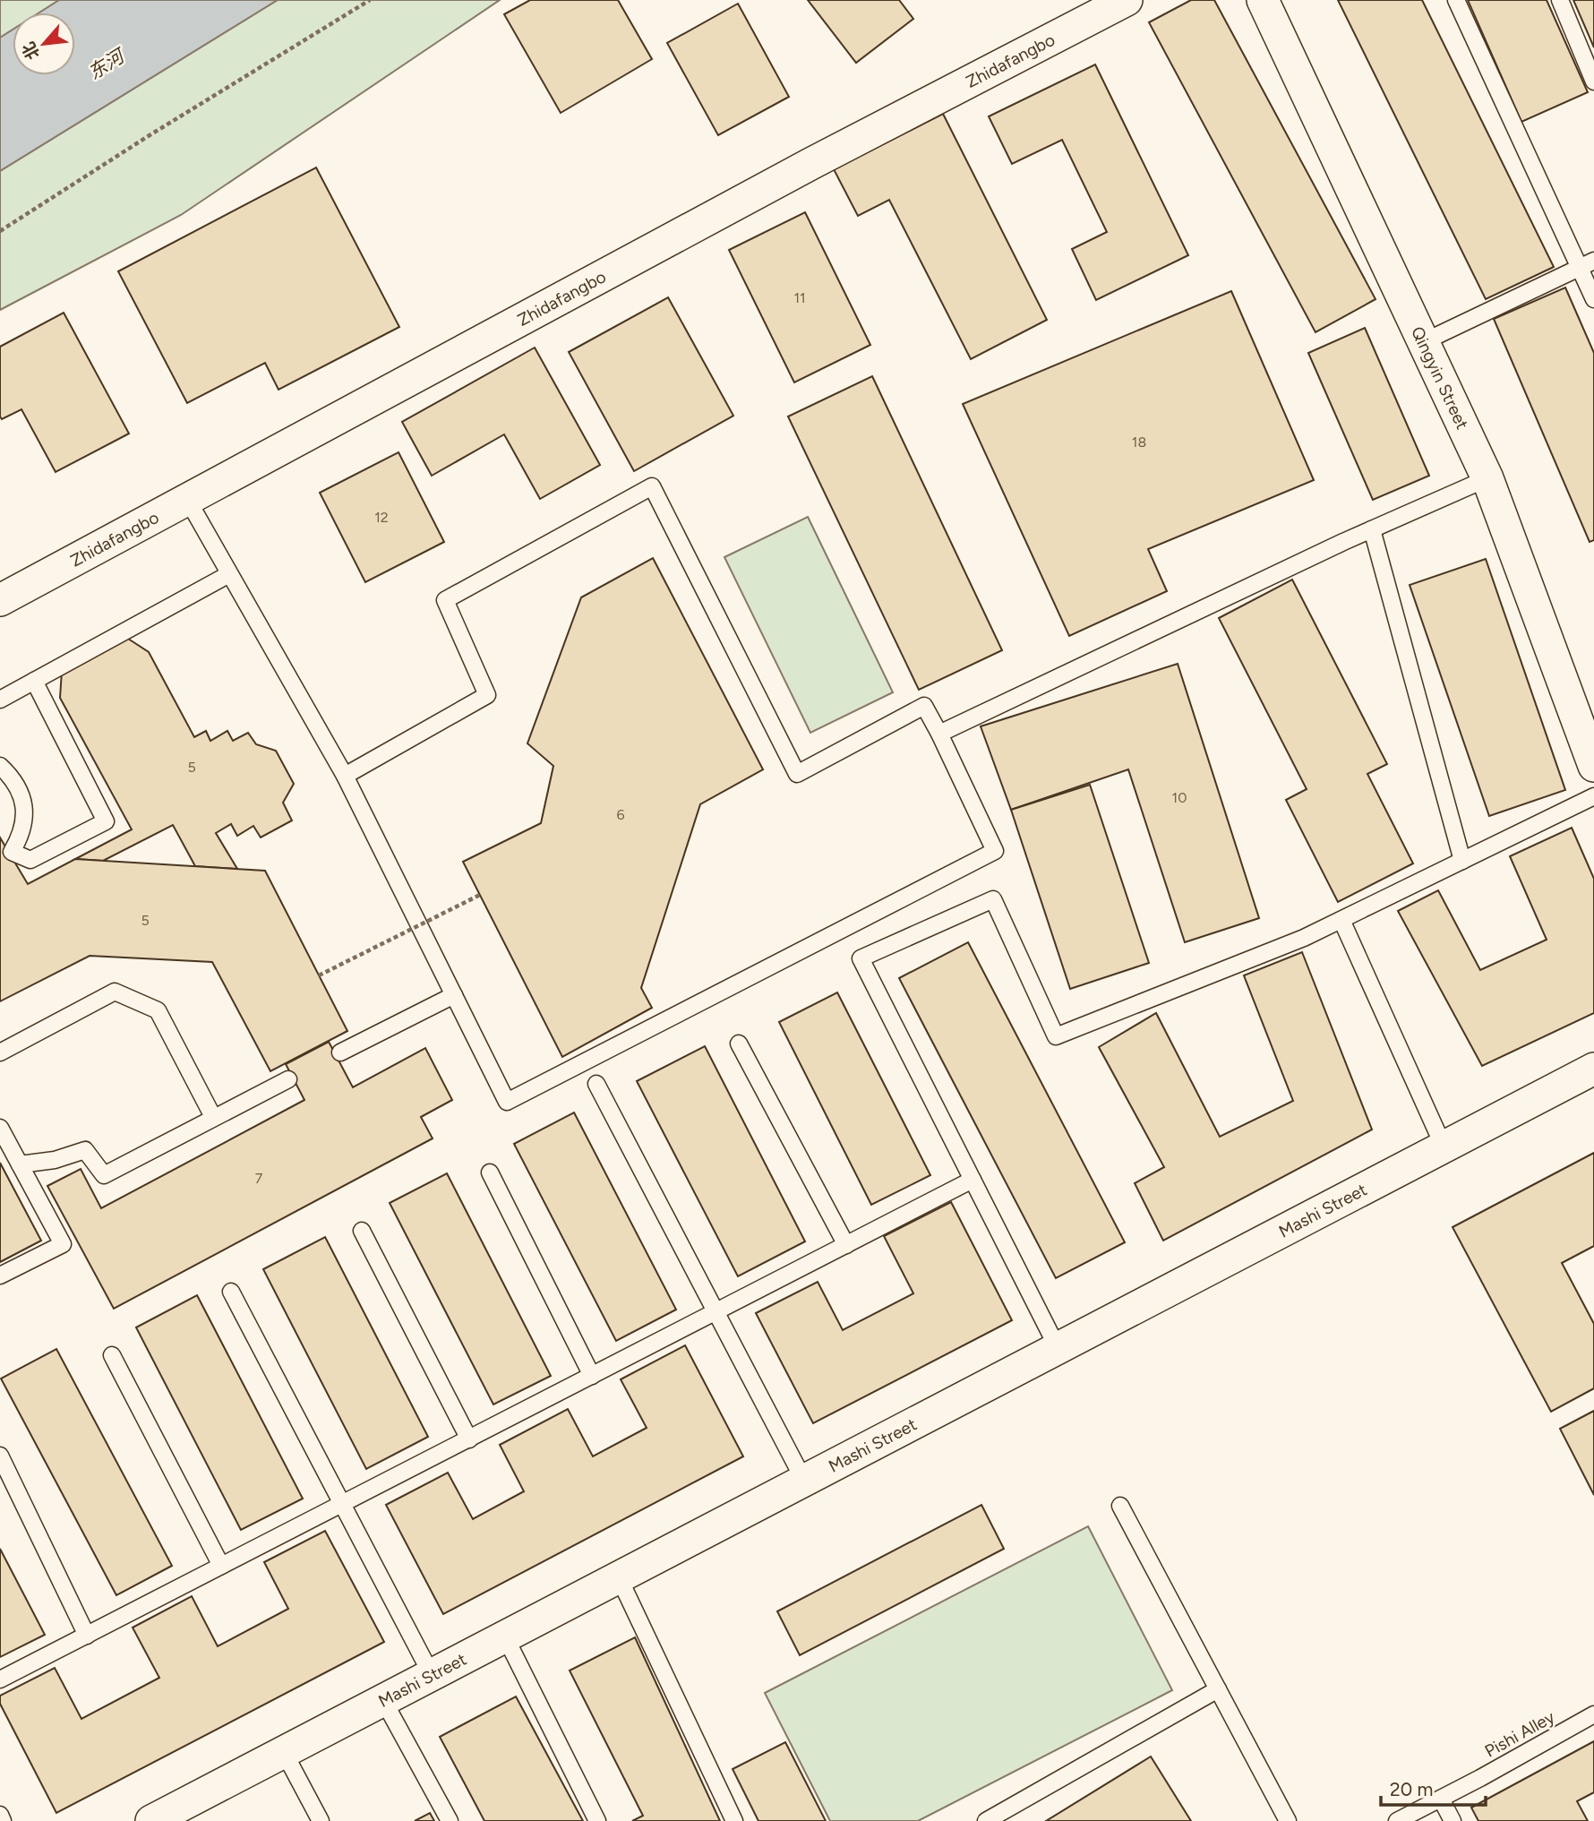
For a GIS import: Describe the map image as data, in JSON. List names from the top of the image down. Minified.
{"streets":{"street":["Zhidafangbo","Qingyin Street","Mashi Street"],"lane":["Pishi Alley"]},"water":["东河"],"house_numbers":["11","18","12","5","10","6","5","7"],"scale_bar":"20 m","north":"bottom left"}
